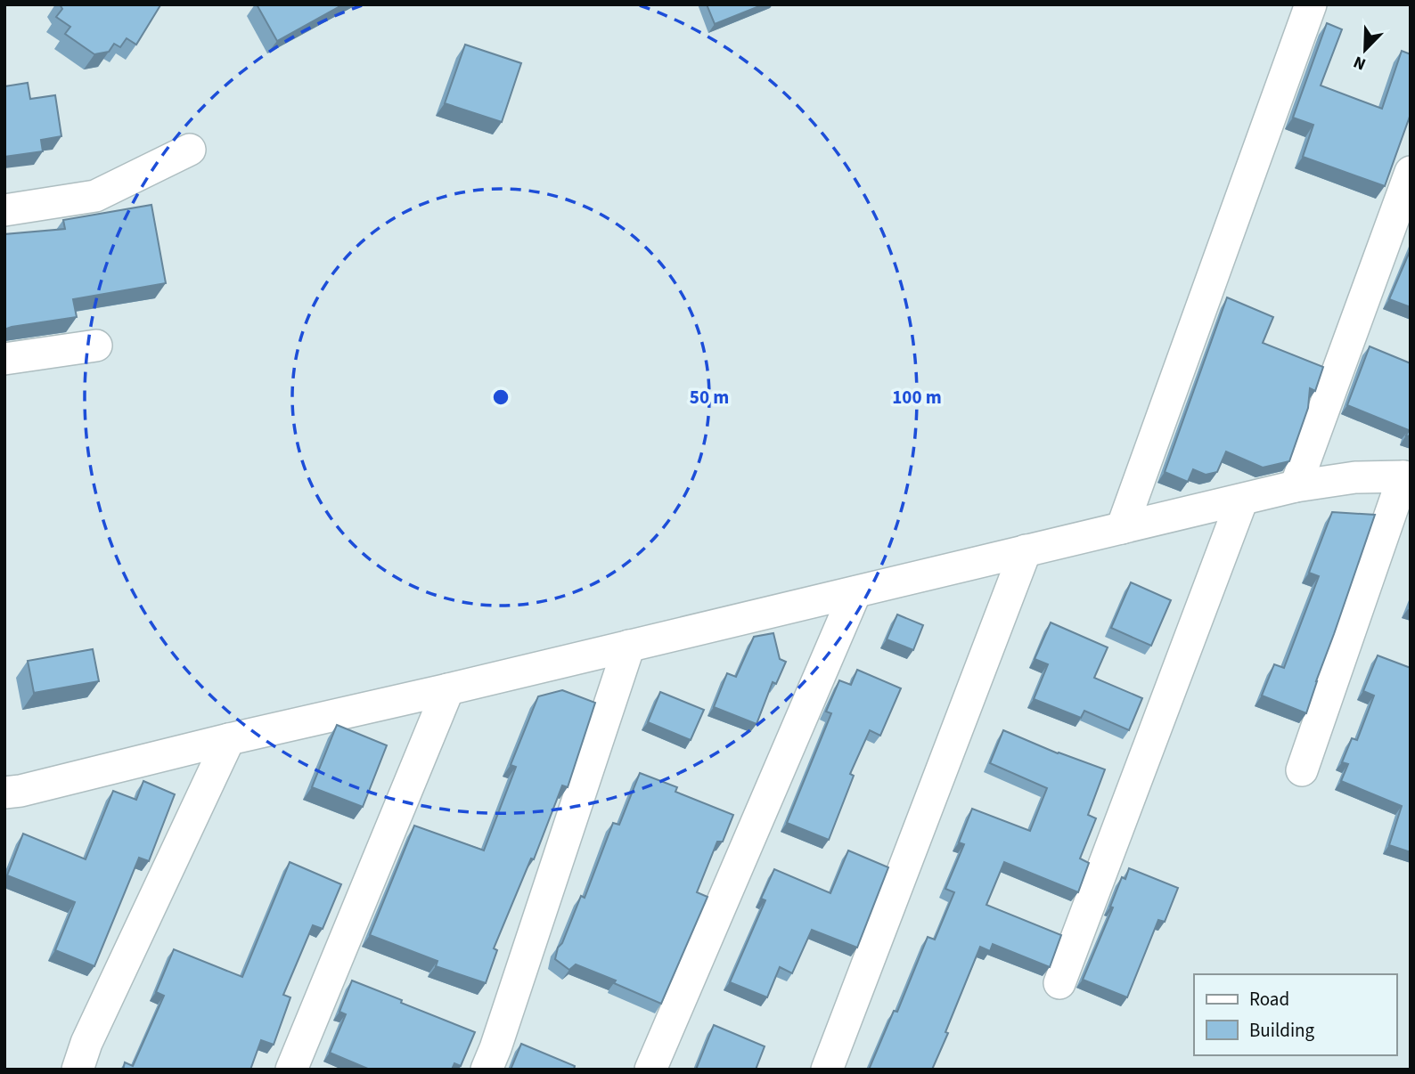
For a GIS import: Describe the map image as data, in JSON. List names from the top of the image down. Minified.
{"legend":["Road","Building"],"north":"bottom left","rings":["50 m","100 m"]}
